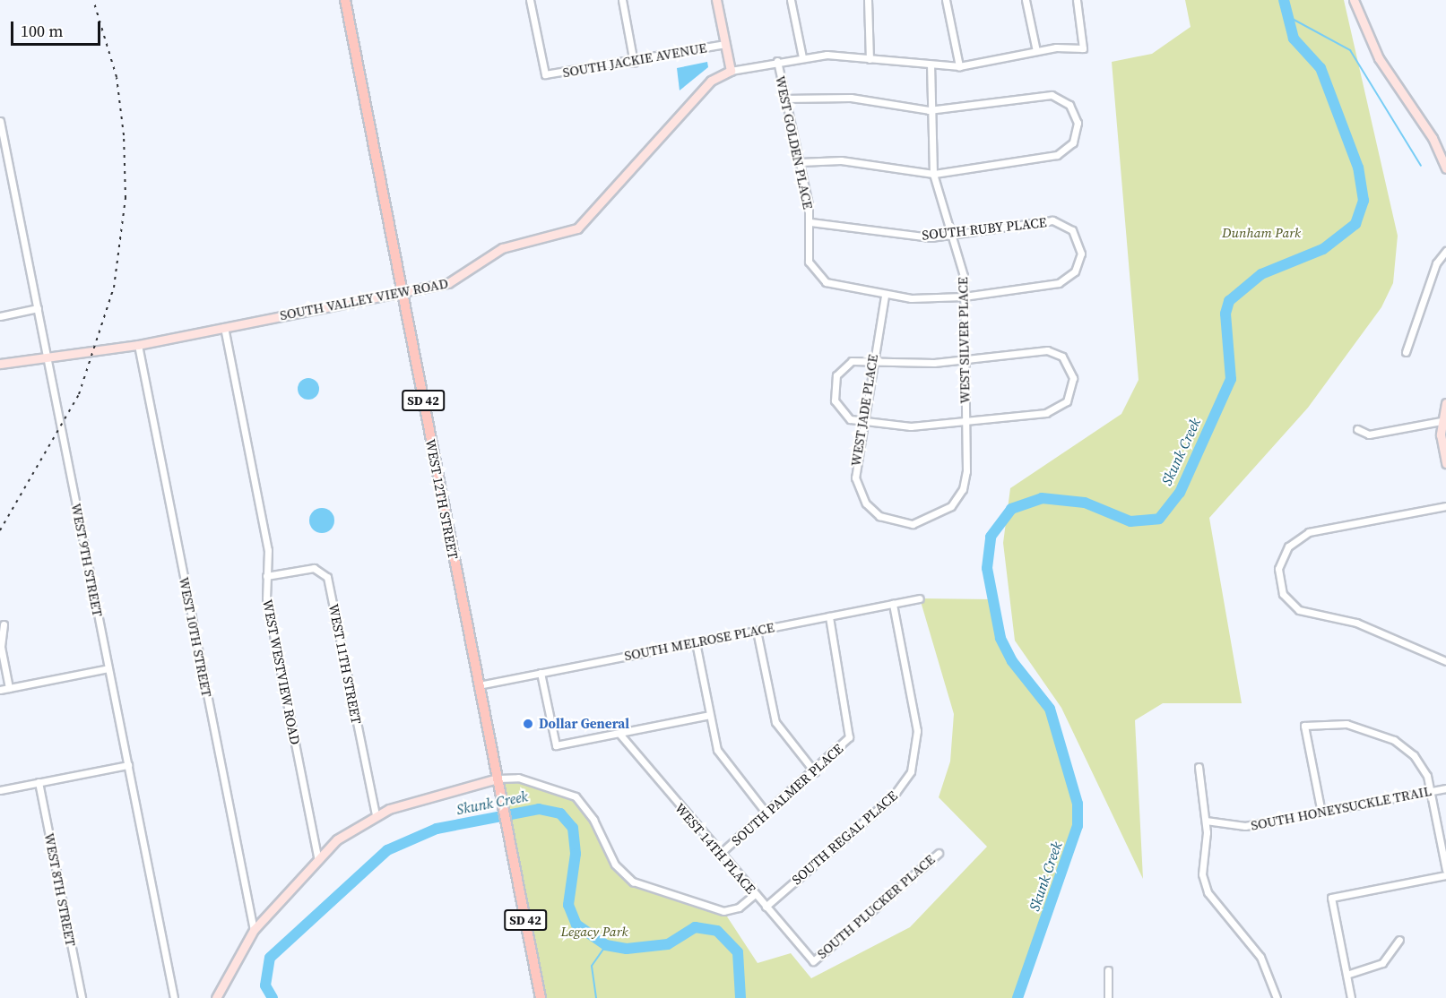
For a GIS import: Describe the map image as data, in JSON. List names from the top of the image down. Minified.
{"streets":{"main road":["SD 42","WEST 12TH STREET"],"street":["SOUTH JACKIE AVENUE","WEST GOLDEN PLACE","SOUTH RUBY PLACE","SOUTH VALLEY VIEW ROAD","WEST SILVER PLACE","WEST JADE PLACE","WEST 9TH STREET","WEST 10TH STREET","SOUTH MELROSE PLACE","WEST 11TH STREET","WEST WESTVIEW ROAD","SOUTH PALMER PLACE","SOUTH HONEYSUCKLE TRAIL","SOUTH REGAL PLACE","WEST 14TH PLACE","WEST 8TH STREET","SOUTH PLUCKER PLACE"]},"crossings":[["WEST GOLDEN PLACE","SOUTH RUBY PLACE"],["WEST GOLDEN PLACE","WEST JADE PLACE"],["SOUTH RUBY PLACE","WEST SILVER PLACE"],["SOUTH VALLEY VIEW ROAD","WEST 12TH STREET"],["SOUTH VALLEY VIEW ROAD","WEST 9TH STREET"],["SOUTH VALLEY VIEW ROAD","WEST 10TH STREET"],["SOUTH VALLEY VIEW ROAD","WEST WESTVIEW ROAD"],["WEST SILVER PLACE","WEST JADE PLACE"],["WEST 12TH STREET","SOUTH MELROSE PLACE"],["SOUTH MELROSE PLACE","SOUTH PALMER PLACE"],["SOUTH MELROSE PLACE","SOUTH REGAL PLACE"],["WEST 11TH STREET","WEST WESTVIEW ROAD"],["SOUTH PALMER PLACE","WEST 14TH PLACE"],["SOUTH REGAL PLACE","WEST 14TH PLACE"],["WEST 14TH PLACE","SOUTH PLUCKER PLACE"]],"water":["Skunk Creek"],"parks":["Dunham Park","Legacy Park"],"places":["Dollar General"],"scale_bar":"100 m"}
